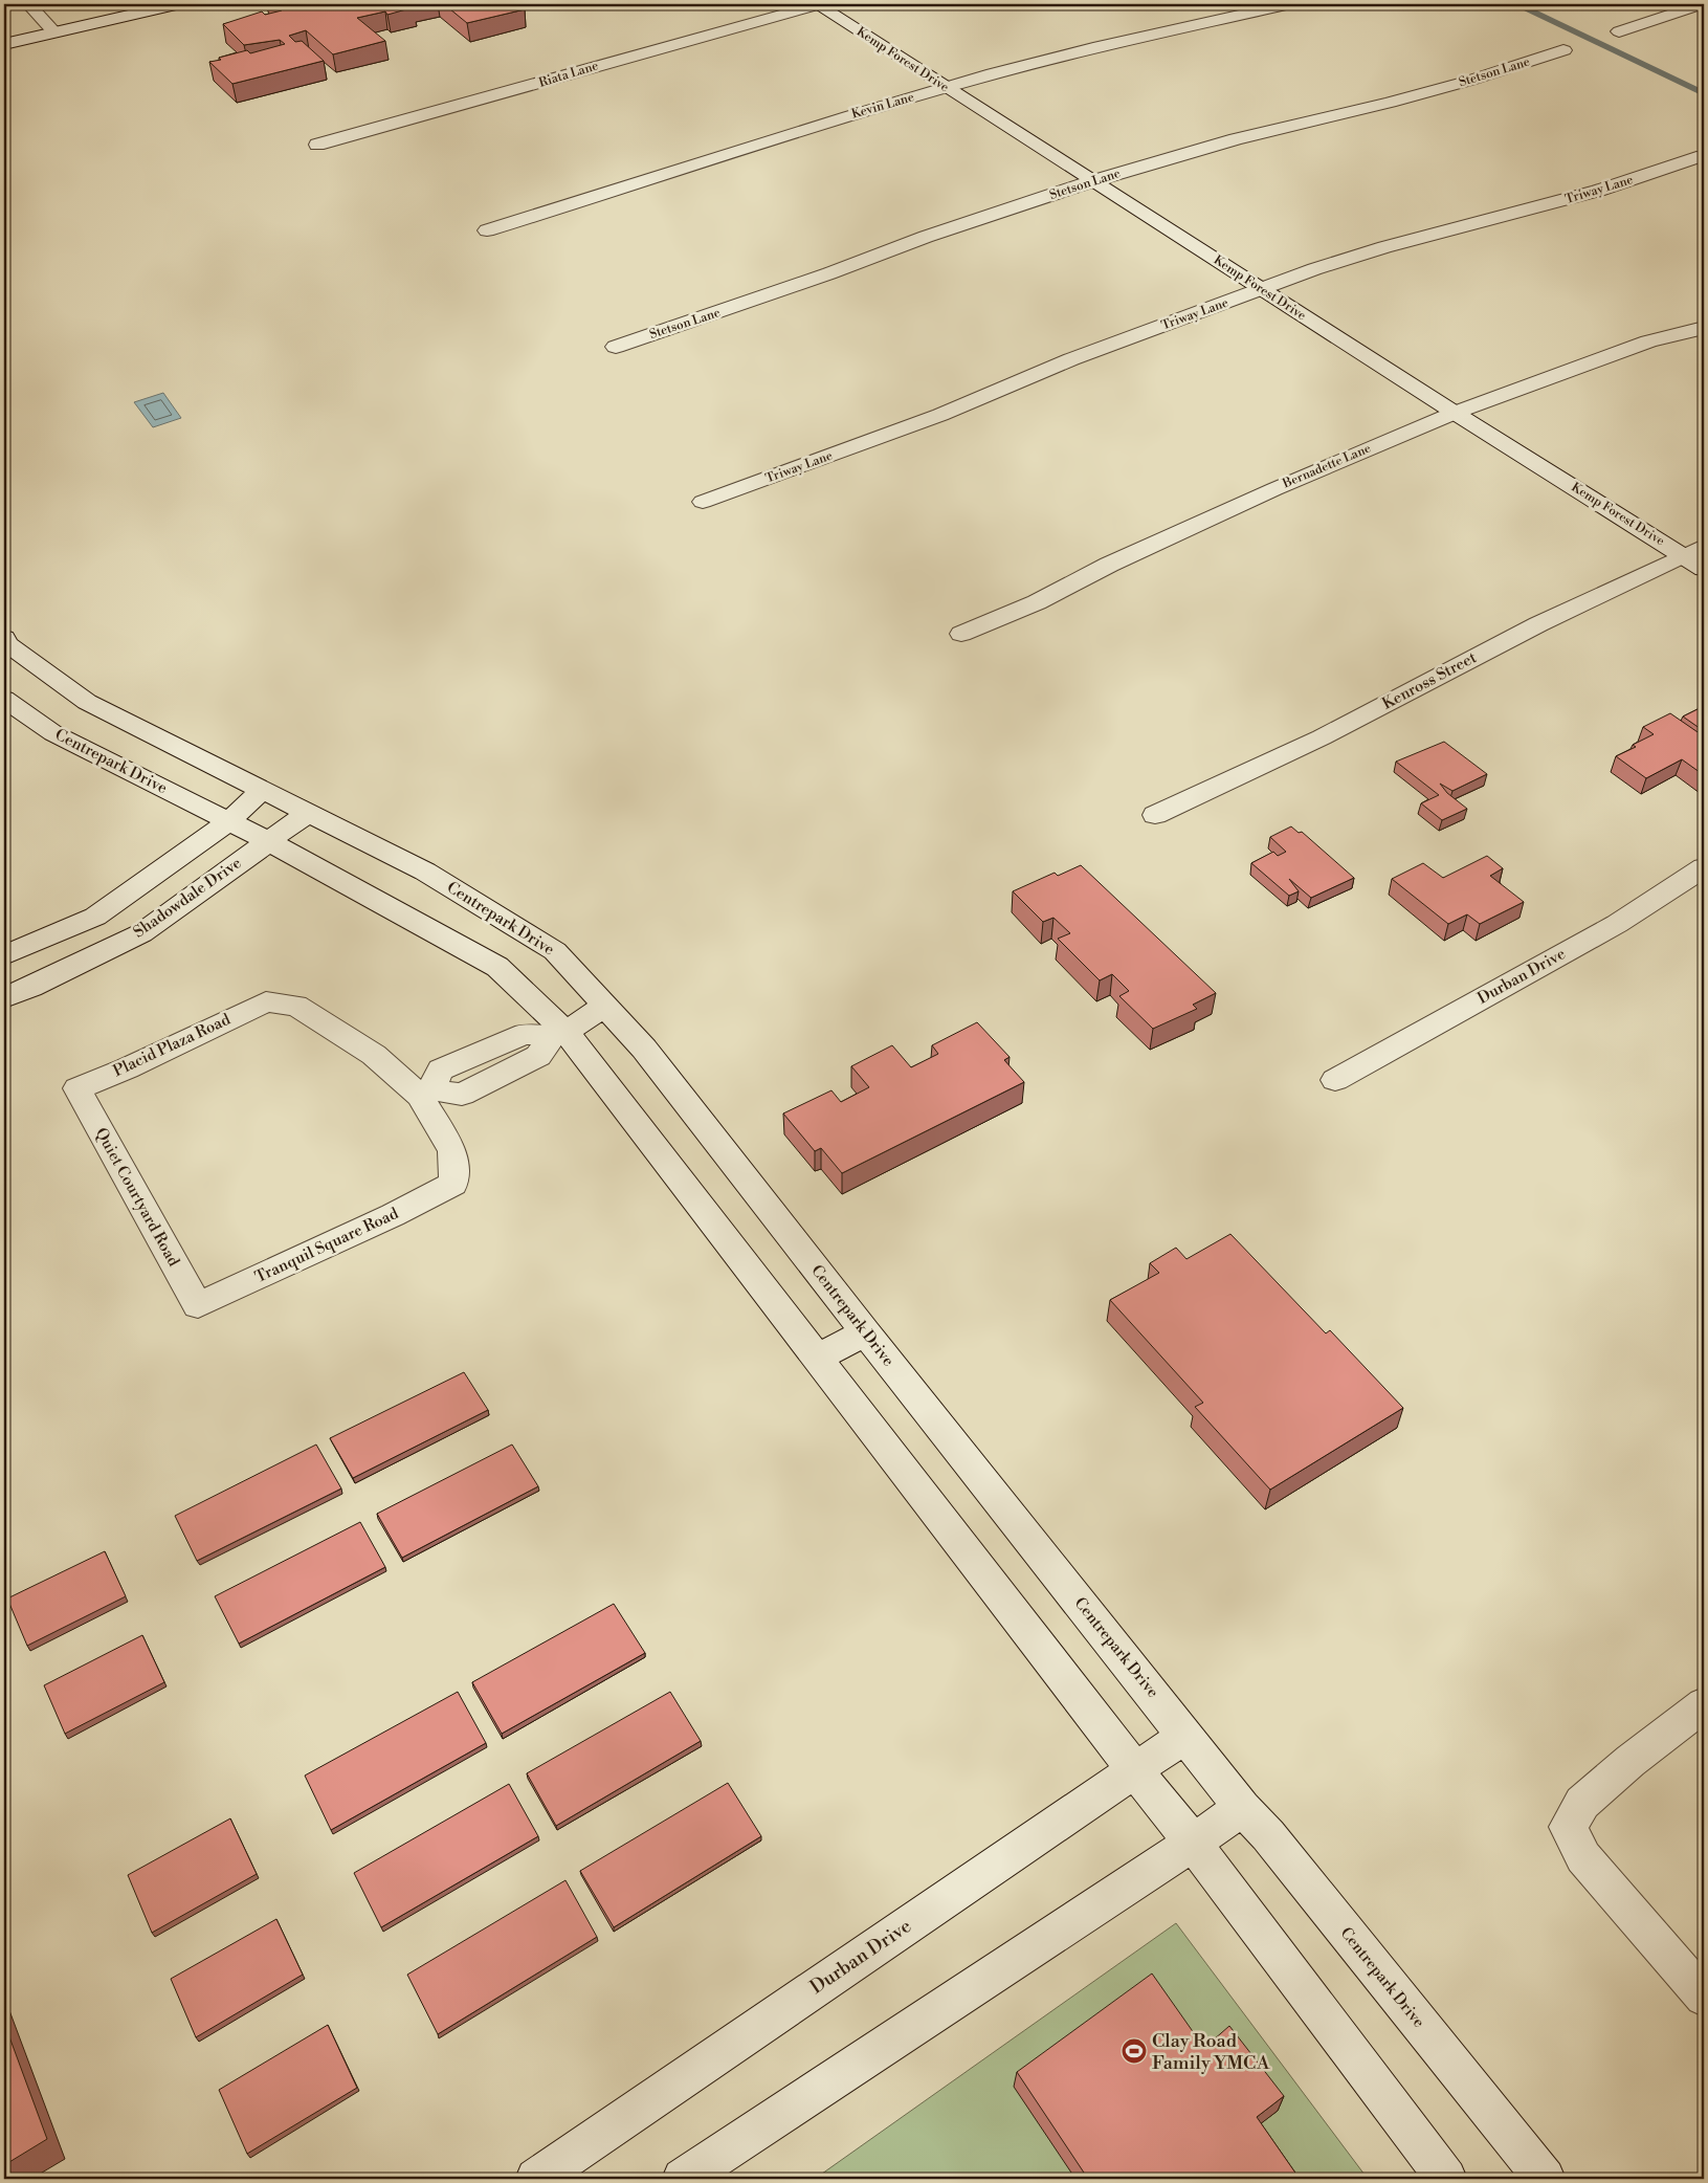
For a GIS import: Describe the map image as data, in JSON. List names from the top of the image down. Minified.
{"streets":{"street":["Kemp Forest Drive","Stetson Lane","Riata Lane","Kevin Lane","Triway Lane","Bernadette Lane","Kenross Street","Centrepark Drive","Shadowdale Drive","Durban Drive","Placid Plaza Road","Quiet Courtyard Road","Tranquil Square Road"]},"crossings":[["Kemp Forest Drive","Stetson Lane"],["Kemp Forest Drive","Riata Lane"],["Kemp Forest Drive","Kevin Lane"],["Kemp Forest Drive","Triway Lane"],["Kemp Forest Drive","Bernadette Lane"],["Kemp Forest Drive","Kenross Street"],["Centrepark Drive","Shadowdale Drive"],["Centrepark Drive","Durban Drive"],["Placid Plaza Road","Quiet Courtyard Road"],["Placid Plaza Road","Tranquil Square Road"],["Quiet Courtyard Road","Tranquil Square Road"]],"places":{"sports":["Clay Road Family YMCA"]}}
